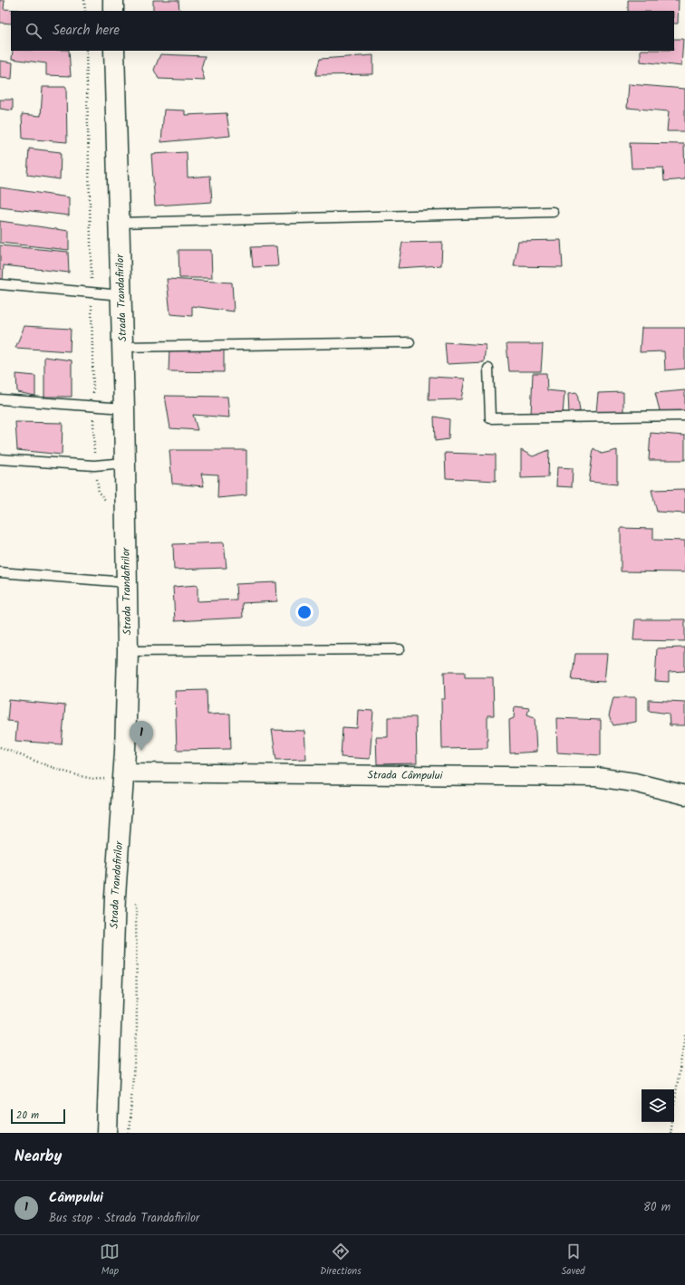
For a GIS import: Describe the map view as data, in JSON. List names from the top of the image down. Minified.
{"streets":{"main road":["Strada Trandafirilor"],"street":["Strada Câmpului"]},"crossings":[["Strada Trandafirilor","Strada Câmpului"]],"scale_bar":"20 m","page":{"search":"Search here","pins":"1","scale":"20 m","heading":"Nearby","list":[{"mark":"1","name":"Câmpului","note":"Bus stop · Strada Trandafirilor","value":"80 m"}],"nav":["Map","Directions","Saved"]}}
